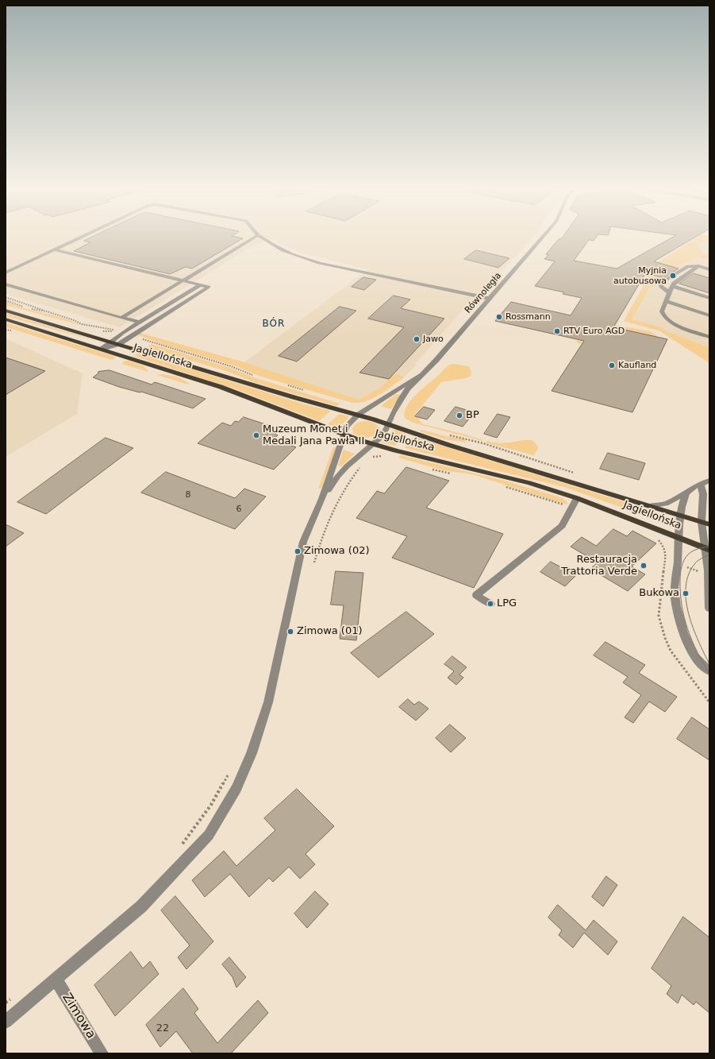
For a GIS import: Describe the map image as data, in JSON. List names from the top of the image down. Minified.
{"streets":{"main road":["Jagiellońska"],"street":["Równoległa","Zimowa"]},"crossings":[["Równoległa","Jagiellońska"]],"districts":["BÓR"],"places":["Myjnia autobusowa","Rossmann","RTV Euro AGD","Jawo","Kaufland","BP","Muzeum Monet i Medali Jana Pawła II","Zimowa (02)","Restauracja Trattoria Verde","Bukowa","LPG","Zimowa (01)"],"house_numbers":["8","6","22"]}
